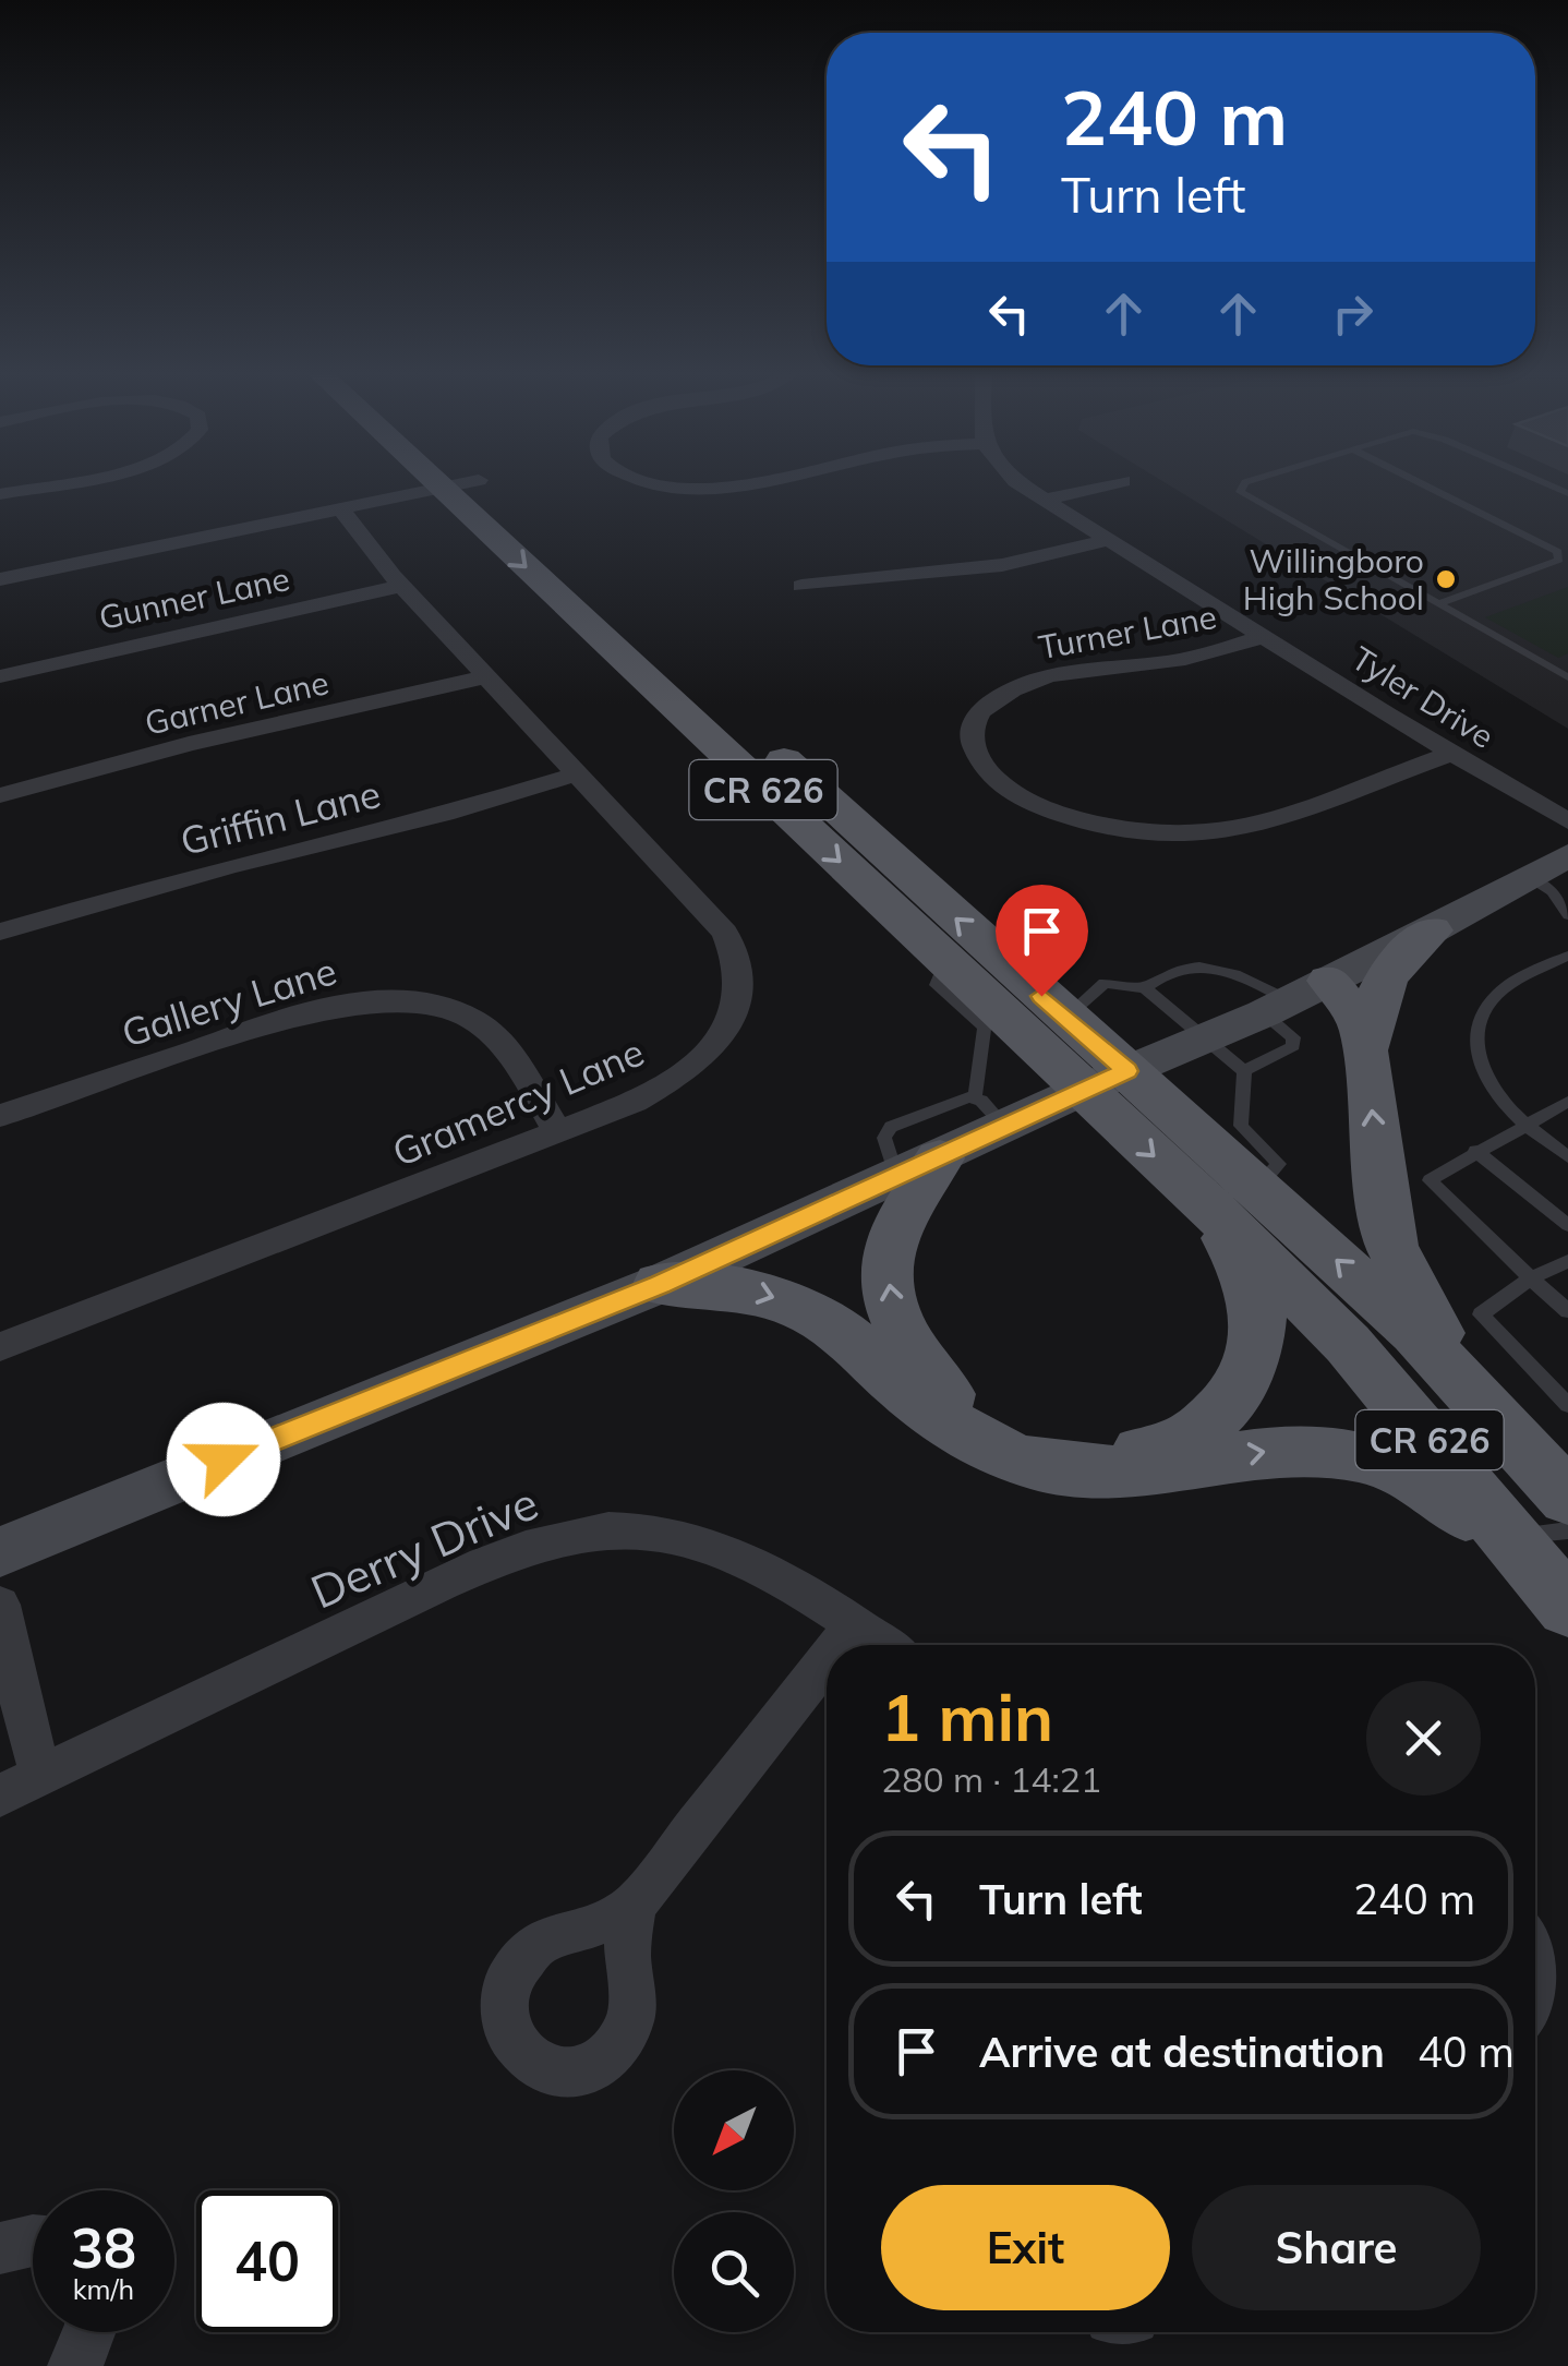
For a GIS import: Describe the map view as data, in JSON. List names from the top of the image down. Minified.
{"streets":{"main road":["CR 626"],"street":["Gunner Lane","Turner Lane","Tyler Drive","Garner Lane","Griffin Lane","Gallery Lane","Gramercy Lane","Derry Drive"]},"crossings":[["Gunner Lane","Gramercy Lane"],["Turner Lane","Tyler Drive"],["Garner Lane","Gramercy Lane"],["Griffin Lane","Gramercy Lane"],["Gallery Lane","Gramercy Lane"]],"places":["Willingboro High School"],"north":"bottom left","page":{"turn":["240 m","Turn left"],"heading":["1 min","280 m · 14:21"],"list":[{"name":"Turn left","value":"240 m"},{"name":"Arrive at destination","value":"40 m"}],"buttons":["Exit","Share"],"speed":"38 km/h","limit":"40"}}
